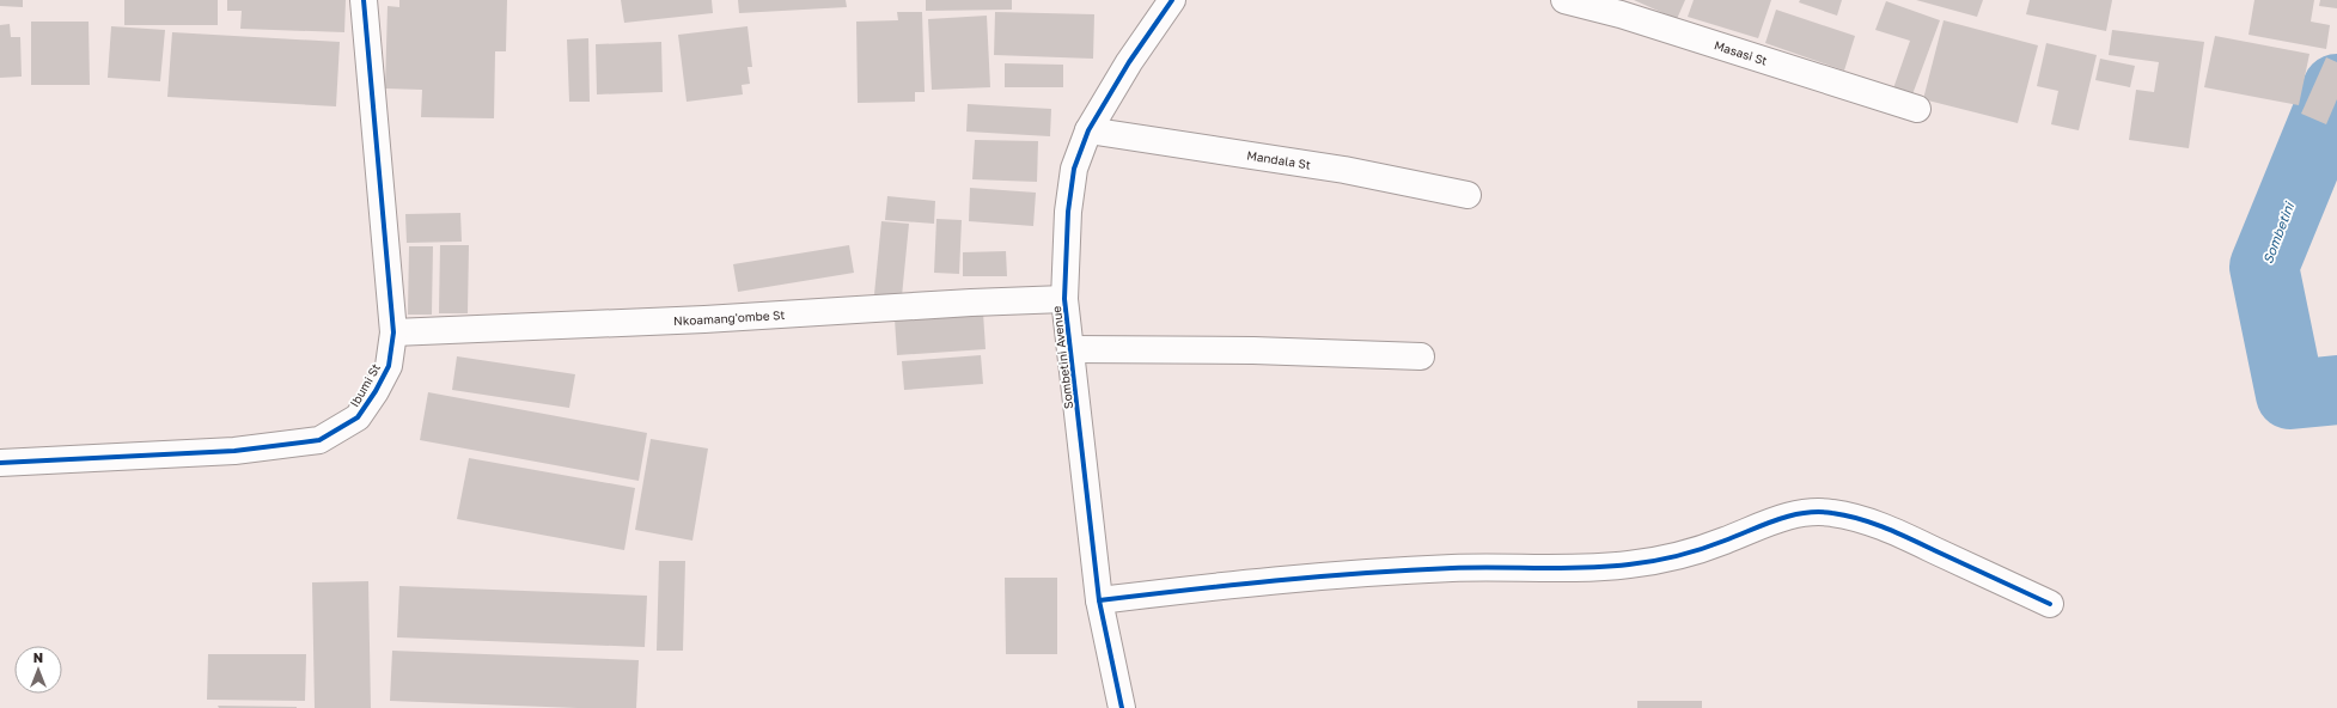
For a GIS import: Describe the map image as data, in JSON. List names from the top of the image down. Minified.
{"streets":{"street":["Masasi St","Mandala St","Nkoamang'ombe St","Sombetini Avenue","Ibumi St"]},"crossings":[["Mandala St","Sombetini Avenue"],["Nkoamang'ombe St","Sombetini Avenue"],["Nkoamang'ombe St","Ibumi St"]],"water":["Sombetini"],"north":"top"}
